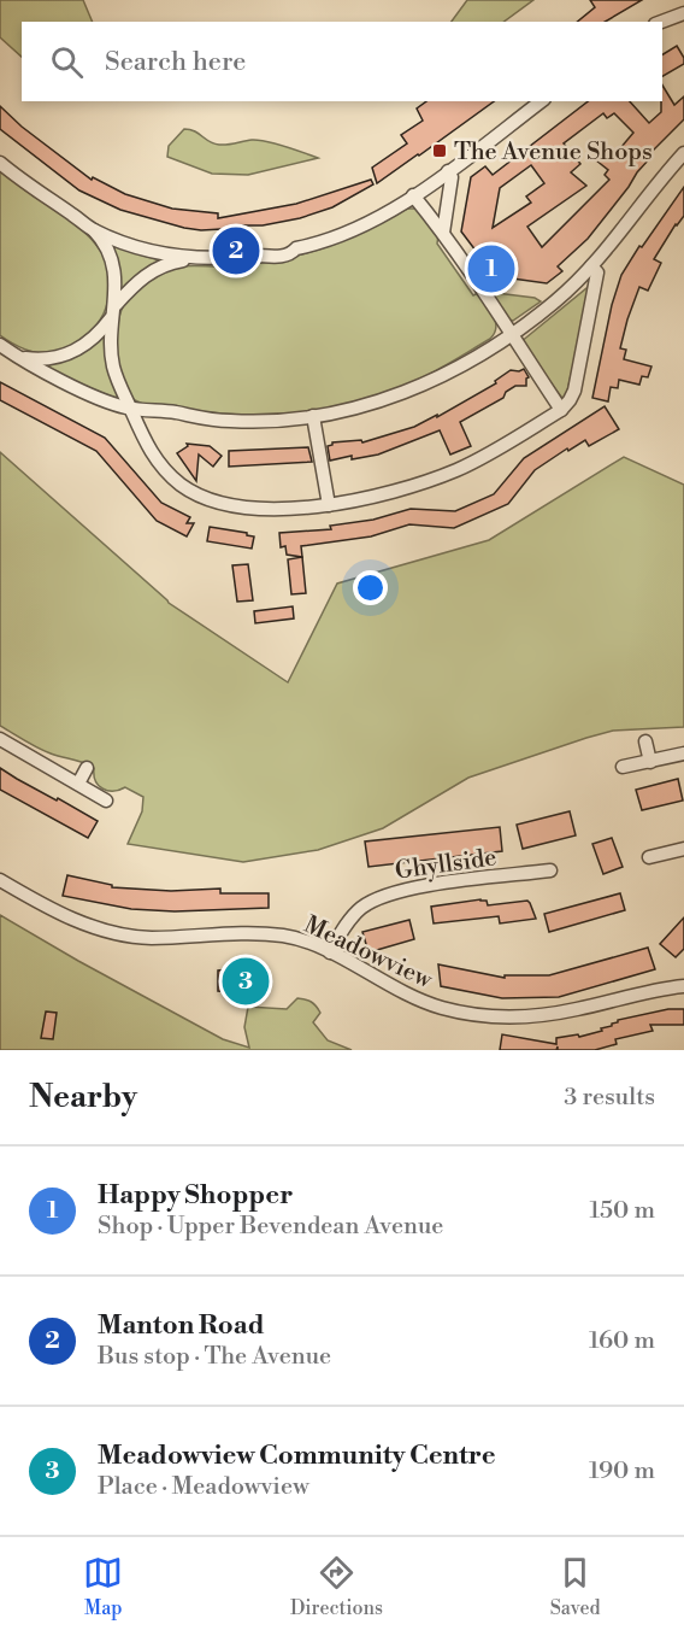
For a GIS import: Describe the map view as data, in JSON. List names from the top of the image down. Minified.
{"streets":{"street":["Ghyllside","Meadowview"]},"crossings":[["Ghyllside","Meadowview"]],"places":{"transit":["The Avenue Shops"]},"page":{"search":"Search here","pins":["2","1","3"],"heading":["Nearby","3 results"],"list":[{"mark":"1","name":"Happy Shopper","note":"Shop · Upper Bevendean Avenue","value":"150 m"},{"mark":"2","name":"Manton Road","note":"Bus stop · The Avenue","value":"160 m"},{"mark":"3","name":"Meadowview Community Centre","note":"Place · Meadowview","value":"190 m"}],"nav":["Map","Directions","Saved"]}}
